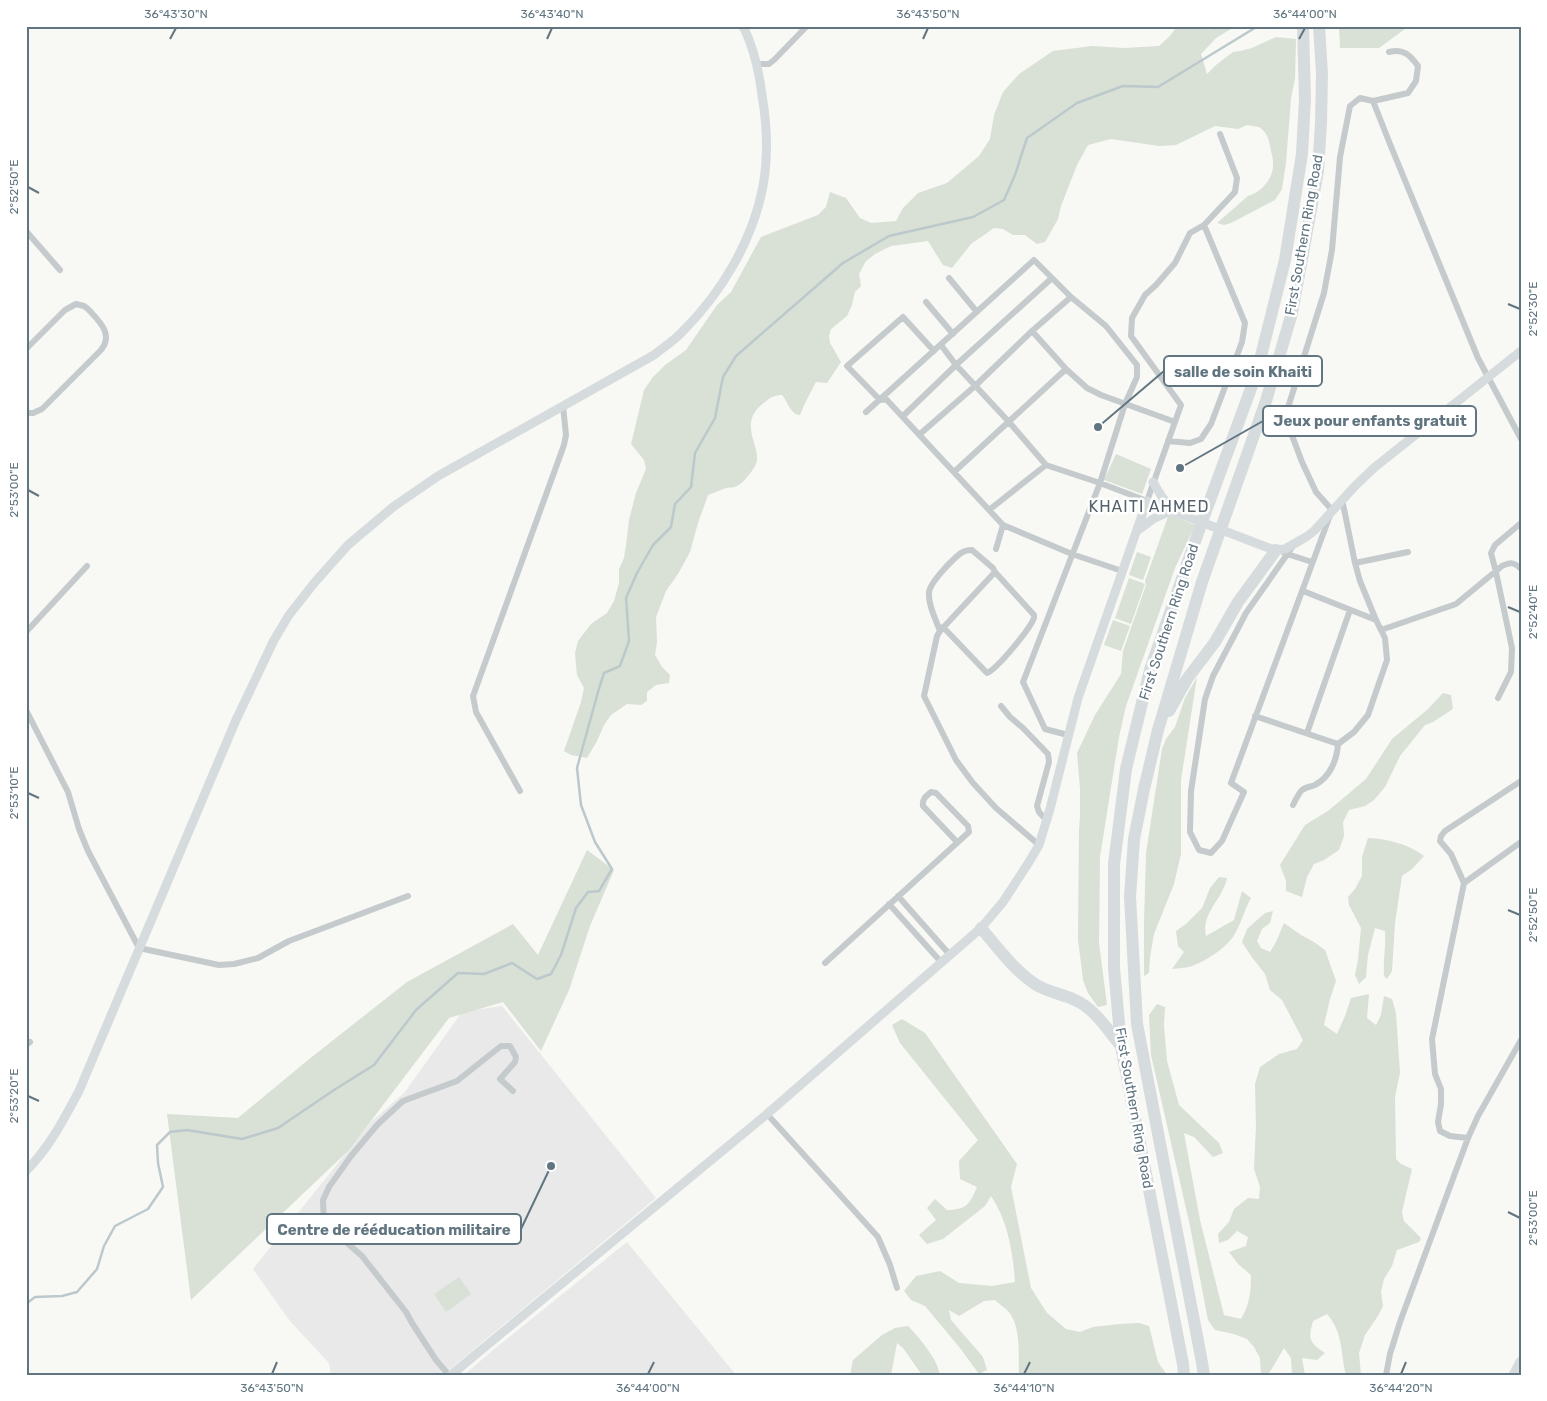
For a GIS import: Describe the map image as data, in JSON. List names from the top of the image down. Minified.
{"streets":{"highway":["First Southern Ring Road"]},"districts":["KHAITI AHMED"],"places":["salle de soin Khaiti","Jeux pour enfants gratuit","Centre de rééducation militaire"],"coordinates":["36°43'30\"N","36°43'40\"N","36°43'50\"N","36°44'00\"N","2°52'50\"E","2°52'30\"E","2°53'00\"E","2°52'40\"E","2°53'10\"E","2°53'20\"E","36°44'10\"N","36°44'20\"N"]}
